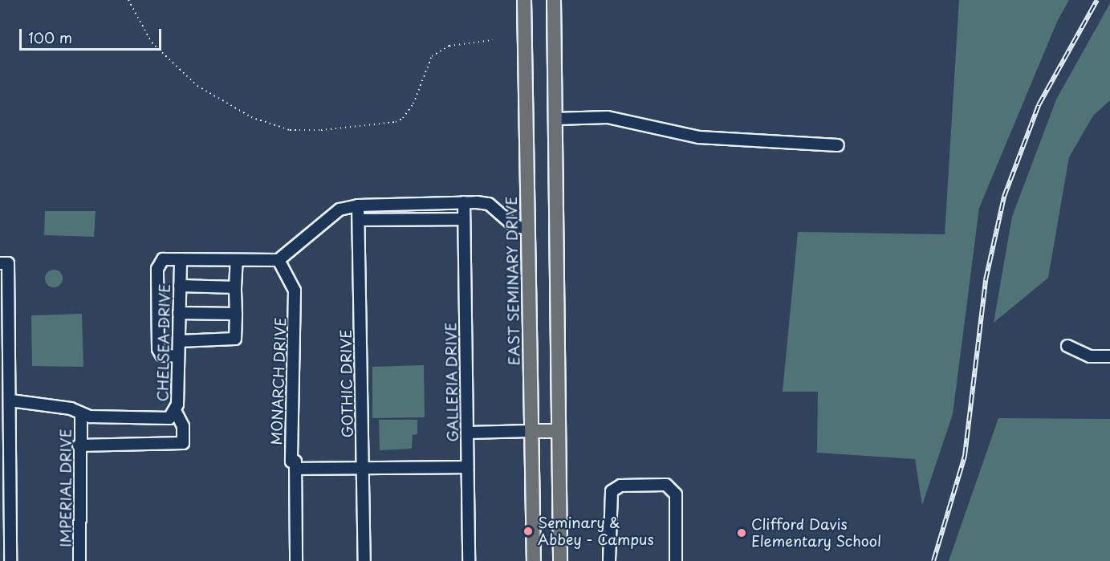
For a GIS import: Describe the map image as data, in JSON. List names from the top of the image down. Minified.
{"streets":{"main road":["EAST SEMINARY DRIVE"],"street":["CHELSEA DRIVE","MONARCH DRIVE","GALLERIA DRIVE","GOTHIC DRIVE","IMPERIAL DRIVE"]},"crossings":[["CHELSEA DRIVE","IMPERIAL DRIVE"]],"places":["Seminary & Abbey - Campus","Clifford Davis Elementary School"],"scale_bar":"100 m"}
